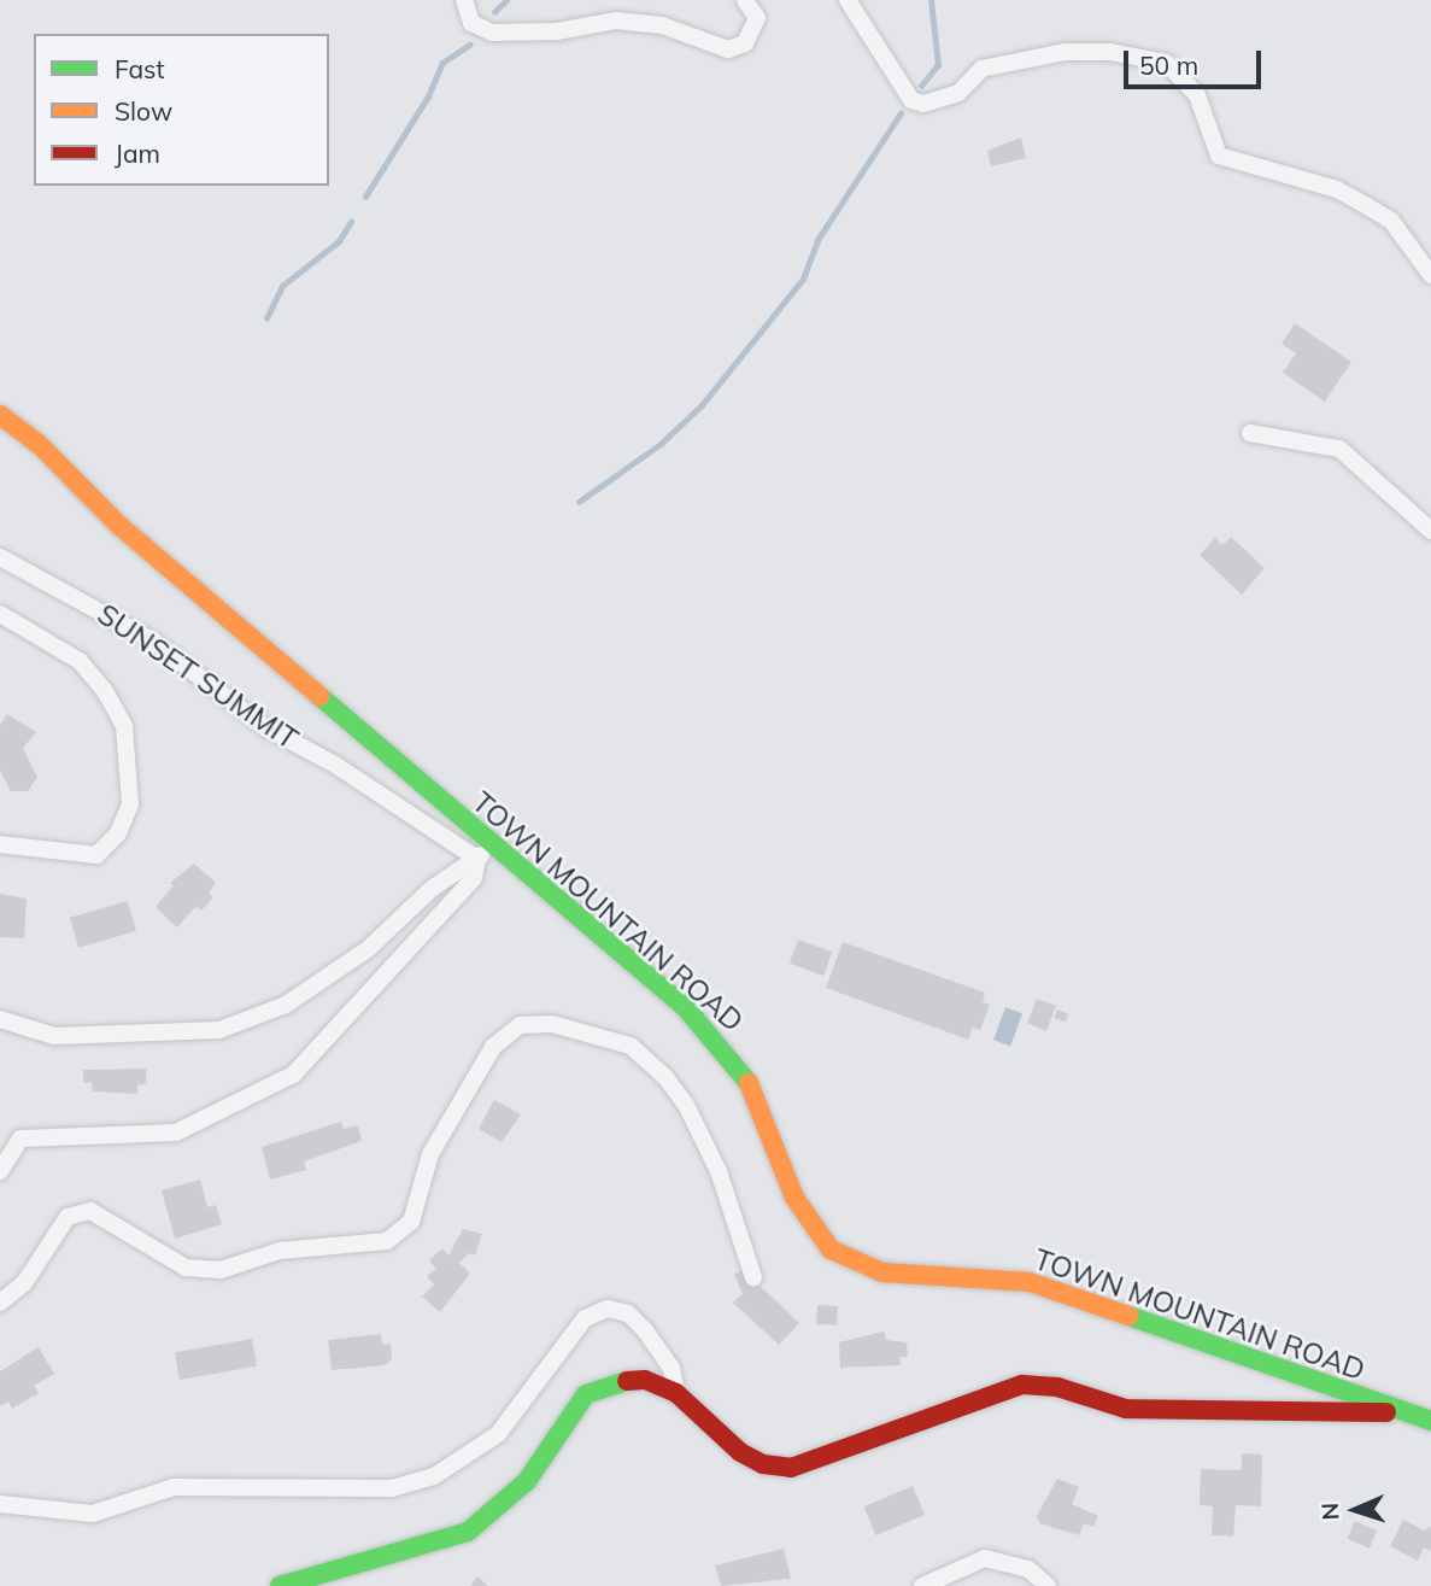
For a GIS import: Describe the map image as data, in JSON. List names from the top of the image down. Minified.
{"streets":{"main road":["TOWN MOUNTAIN ROAD"],"street":["SUNSET SUMMIT"]},"crossings":[["SUNSET SUMMIT","TOWN MOUNTAIN ROAD"]],"legend":["Fast","Slow","Jam"],"scale_bar":"50 m","north":"left"}
